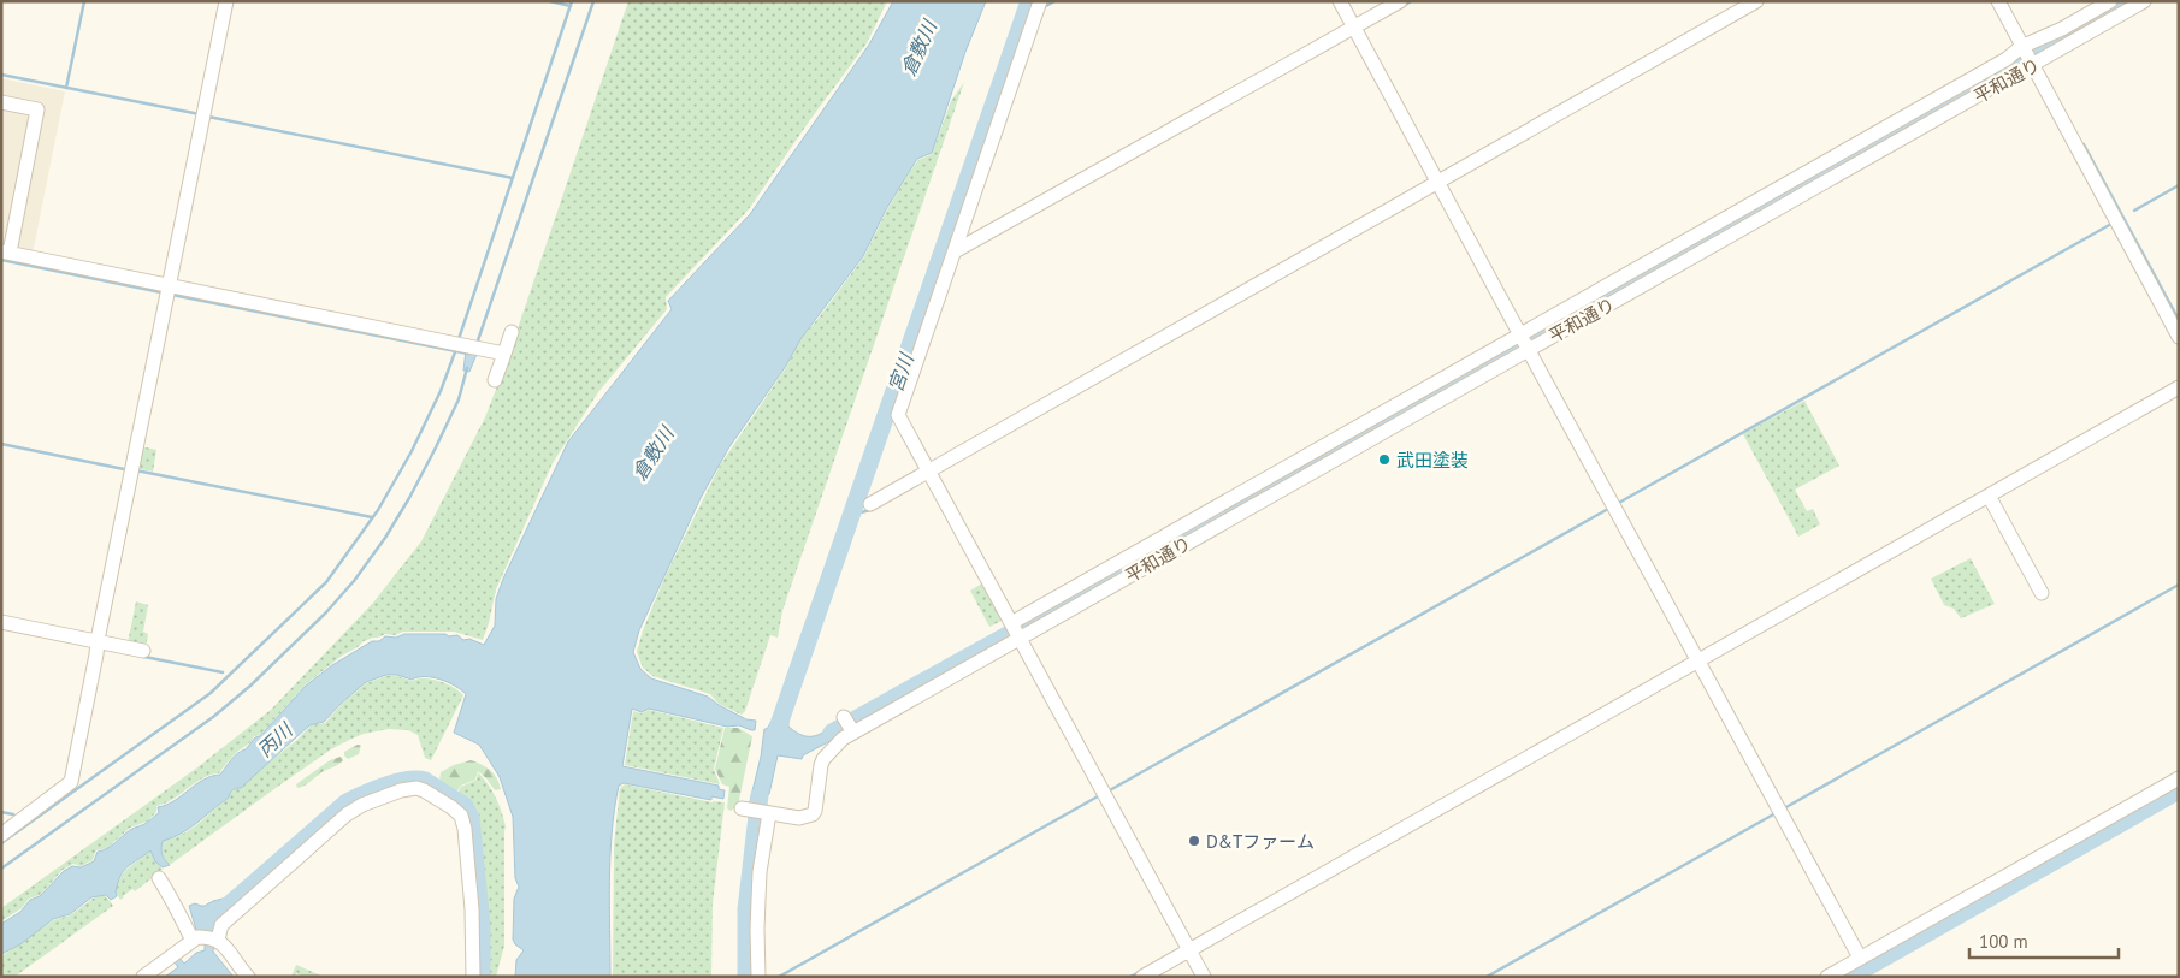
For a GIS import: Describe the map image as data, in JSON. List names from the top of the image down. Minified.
{"streets":{"street":["平和通り"]},"water":["倉敷川","宮川","丙川"],"places":["武田塗装","D&Tファーム"],"scale_bar":"100 m"}
